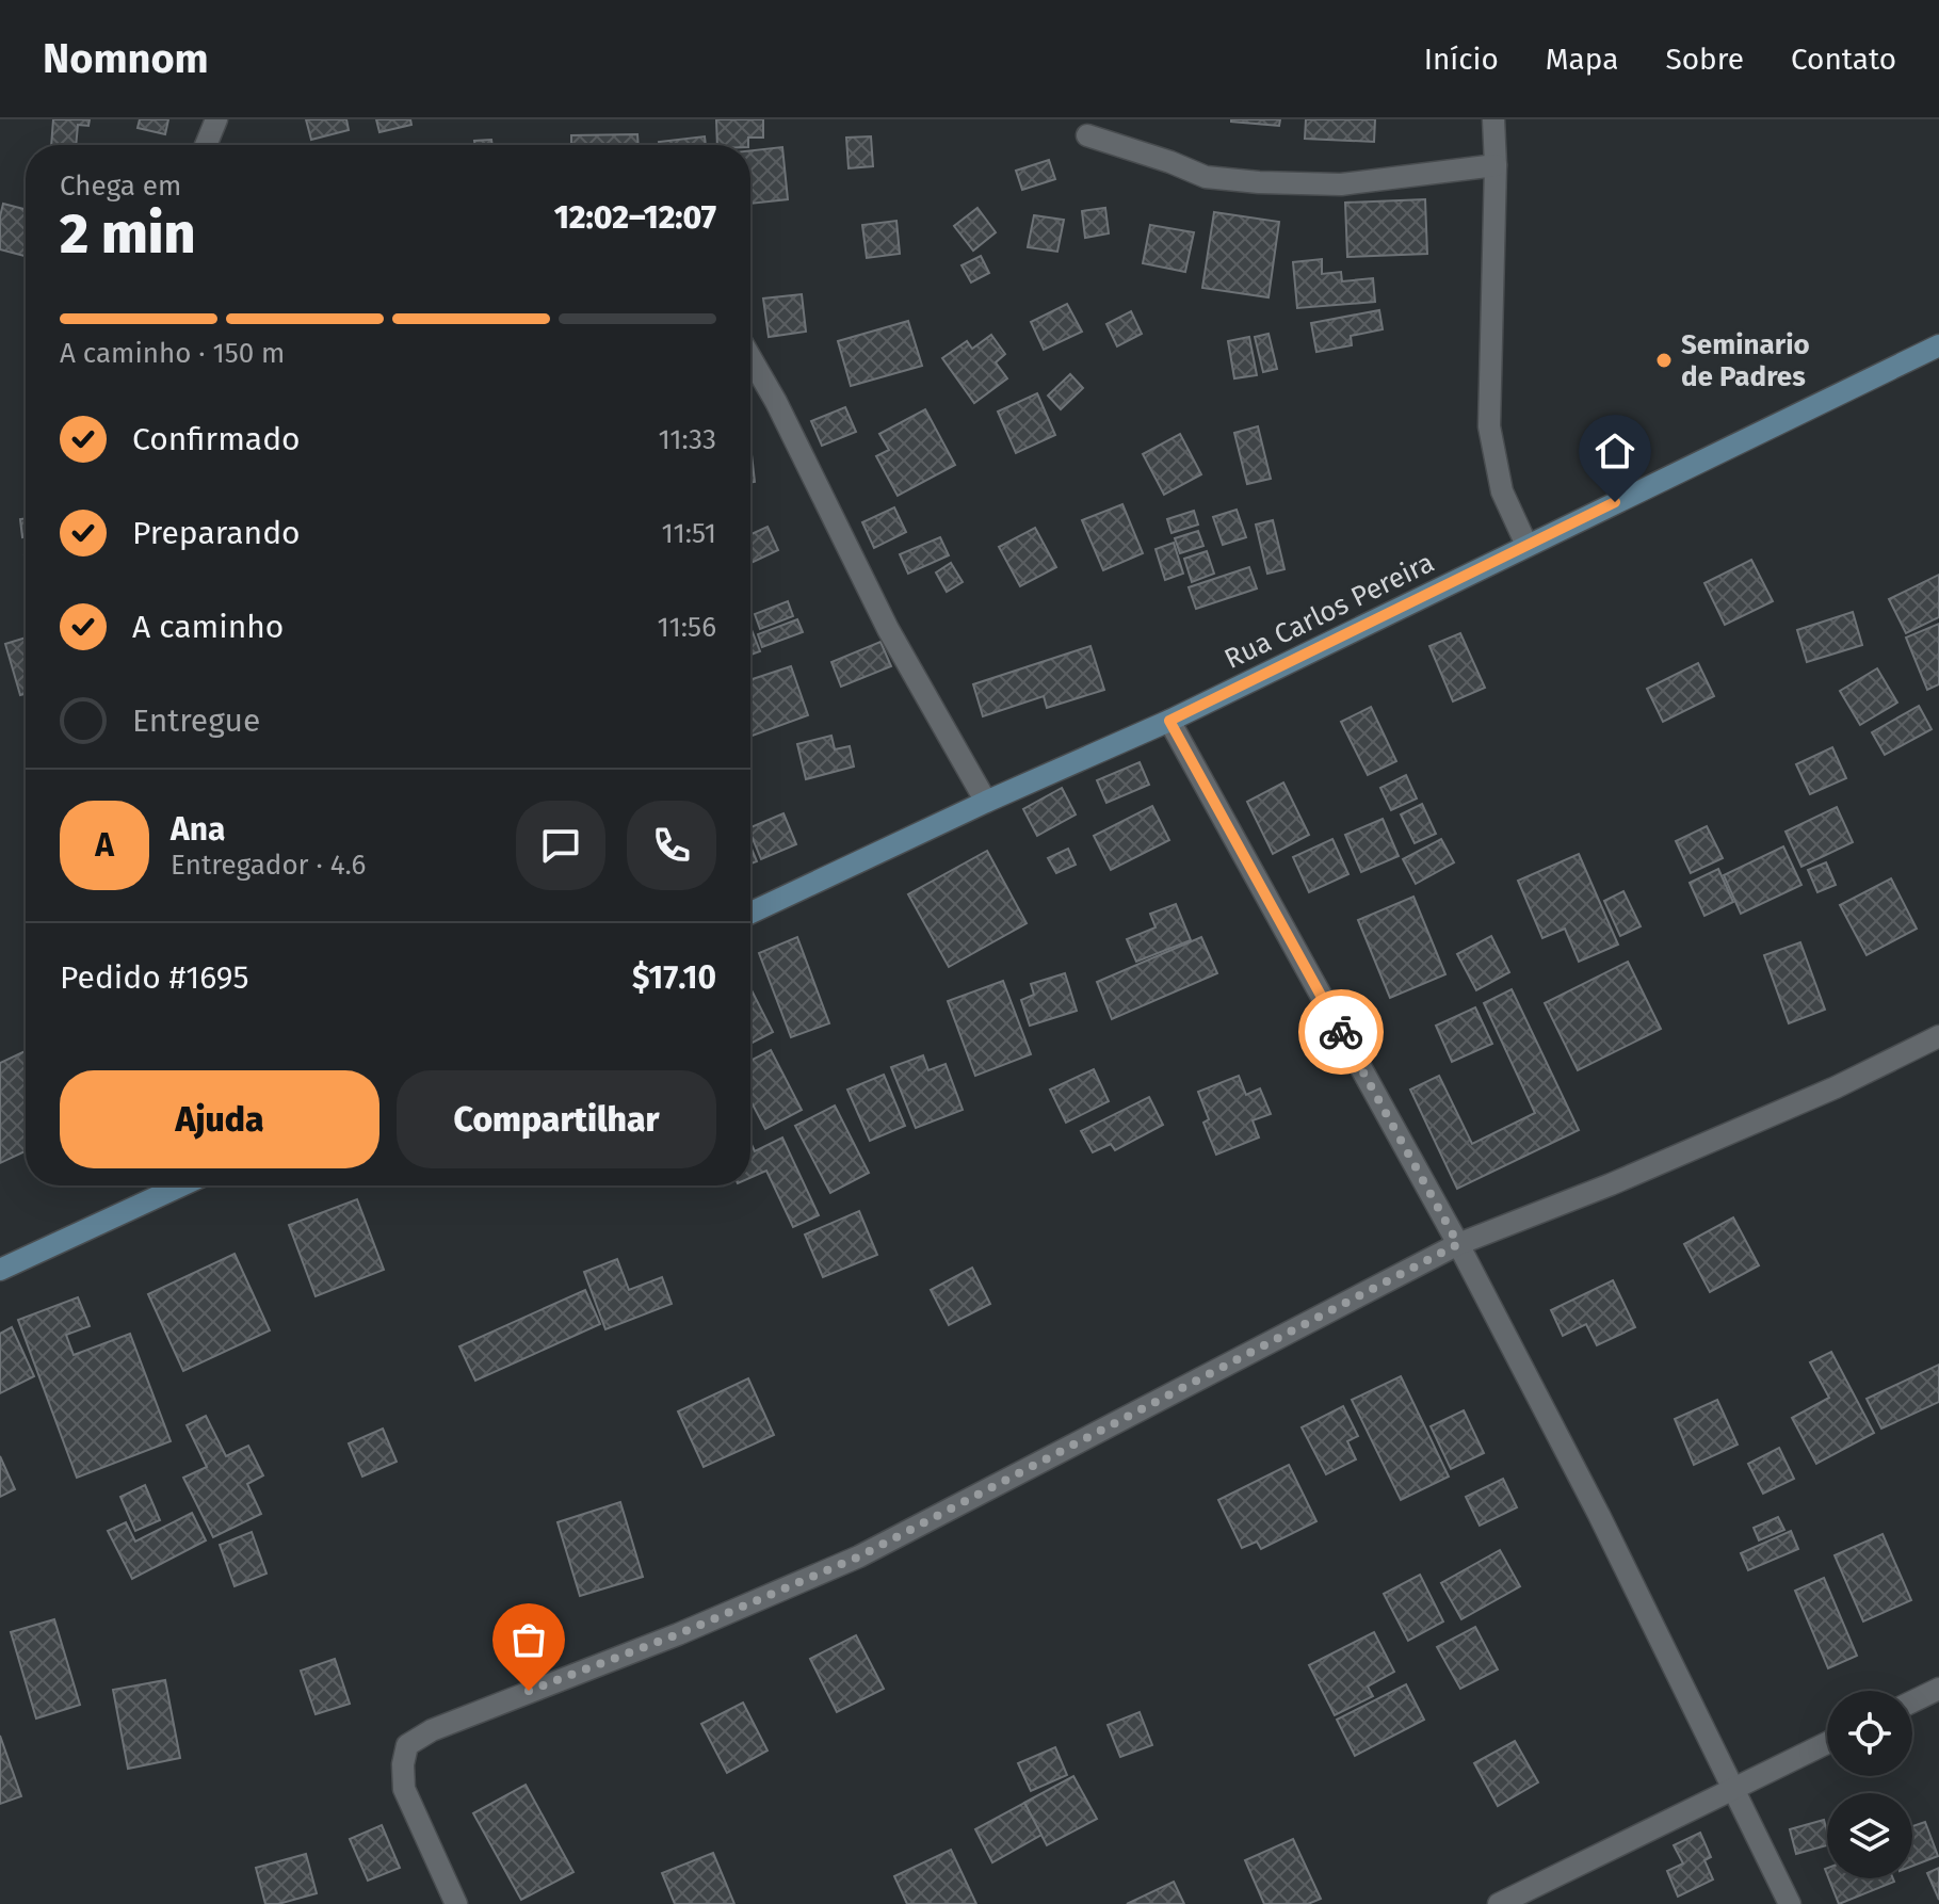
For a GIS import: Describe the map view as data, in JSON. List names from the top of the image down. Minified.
{"streets":{"main road":["Rua Carlos Pereira"]},"places":["Seminario de Padres"],"page":{"header":"Nomnom","nav":["Início","Mapa","Sobre","Contato"],"heading":["2 min","Chega em","12:02–12:07"],"panel":["Ana","Entregador · 4.6","Pedido #1695","$17.10"],"bar":"A caminho · 150 m","list":[["Confirmado","11:33"],["Preparando","11:51"],["A caminho","11:56"],"Entregue"],"round":"A","buttons":["Ajuda","Compartilhar"]}}
